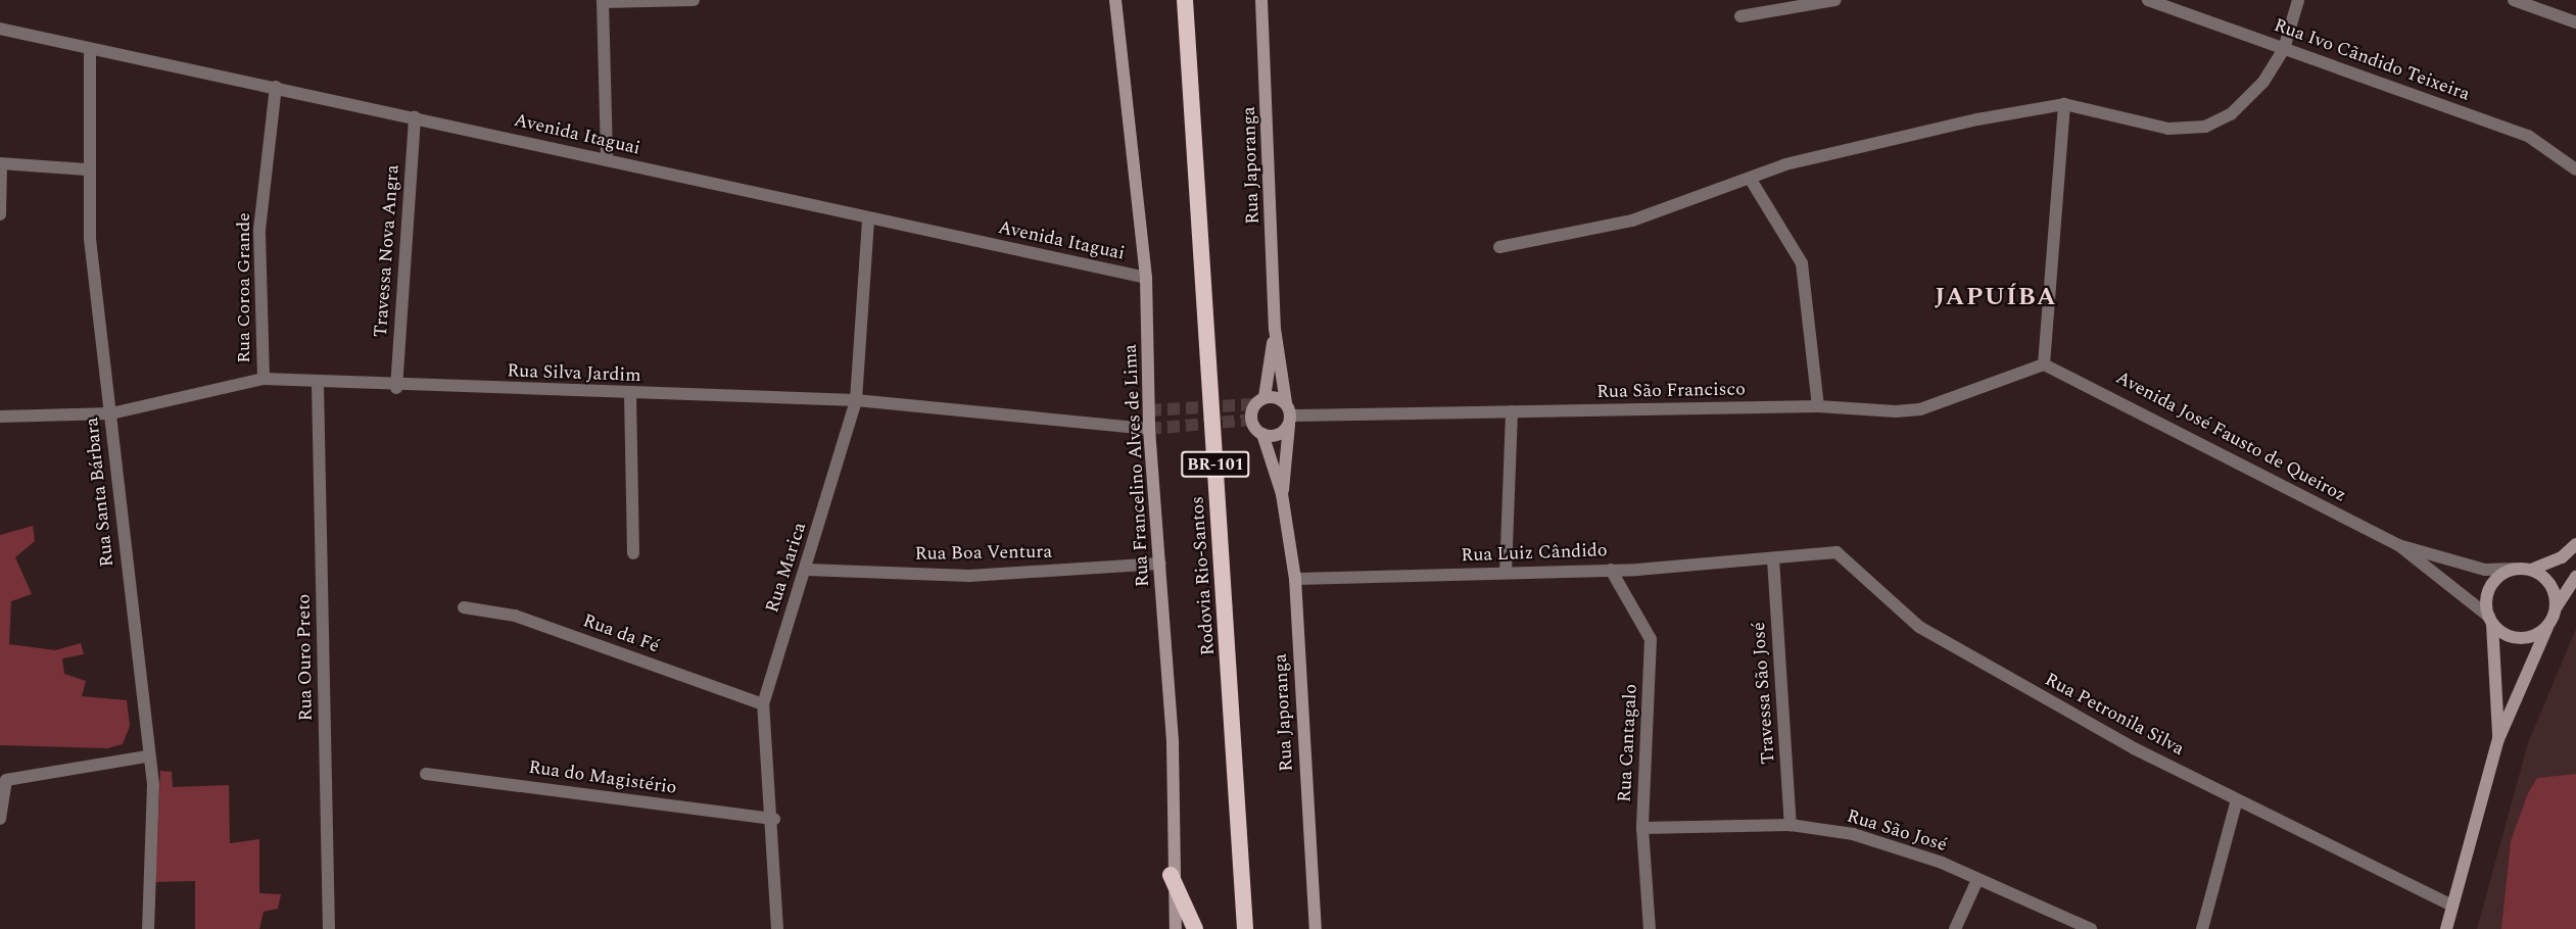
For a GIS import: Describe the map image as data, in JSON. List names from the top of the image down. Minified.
{"streets":{"highway":["BR-101","Rodovia Rio-Santos"],"main road":["Rua Japoranga","Rua Francelino Alves de Lima"],"street":["Rua Ivo Cãndido Teixeira","Avenida Itaguai","Travessa Nova Angra","Rua Coroa Grande","Rua Silva Jardim","Rua São Francisco","Avenida José Fausto de Queiroz","Rua Santa Bárbara","Rua Boa Ventura","Rua Luiz Cândido","Rua Marica","Rua da Fé","Rua Ouro Preto","Travessa São José","Rua Petronila Silva","Rua Cantagalo","Rua do Magistério","Rua São José"]},"crossings":[["Avenida Itaguai","Travessa Nova Angra"],["Avenida Itaguai","Rua Coroa Grande"],["Avenida Itaguai","Rua Francelino Alves de Lima"],["Avenida Itaguai","Rua Santa Bárbara"],["Avenida Itaguai","Rua Marica"],["Rua Japoranga","Rua São Francisco"],["Rua Japoranga","Rua Luiz Cândido"],["Travessa Nova Angra","Rua Silva Jardim"],["Rua Coroa Grande","Rua Silva Jardim"],["Rua Silva Jardim","Rua Francelino Alves de Lima"],["Rua Silva Jardim","Rua Santa Bárbara"],["Rua Silva Jardim","Rua Marica"],["Rua Silva Jardim","Rua Ouro Preto"],["Rua São Francisco","Avenida José Fausto de Queiroz"],["Rua Francelino Alves de Lima","Rua Boa Ventura"],["Rua Boa Ventura","Rua Marica"],["Rua Luiz Cândido","Travessa São José"],["Rua Luiz Cândido","Rua Petronila Silva"],["Rua Luiz Cândido","Rua Cantagalo"],["Rua Marica","Rua da Fé"],["Rua Marica","Rua do Magistério"],["Travessa São José","Rua Petronila Silva"],["Travessa São José","Rua São José"],["Rua Cantagalo","Rua São José"]],"districts":["JAPUÍBA"]}
